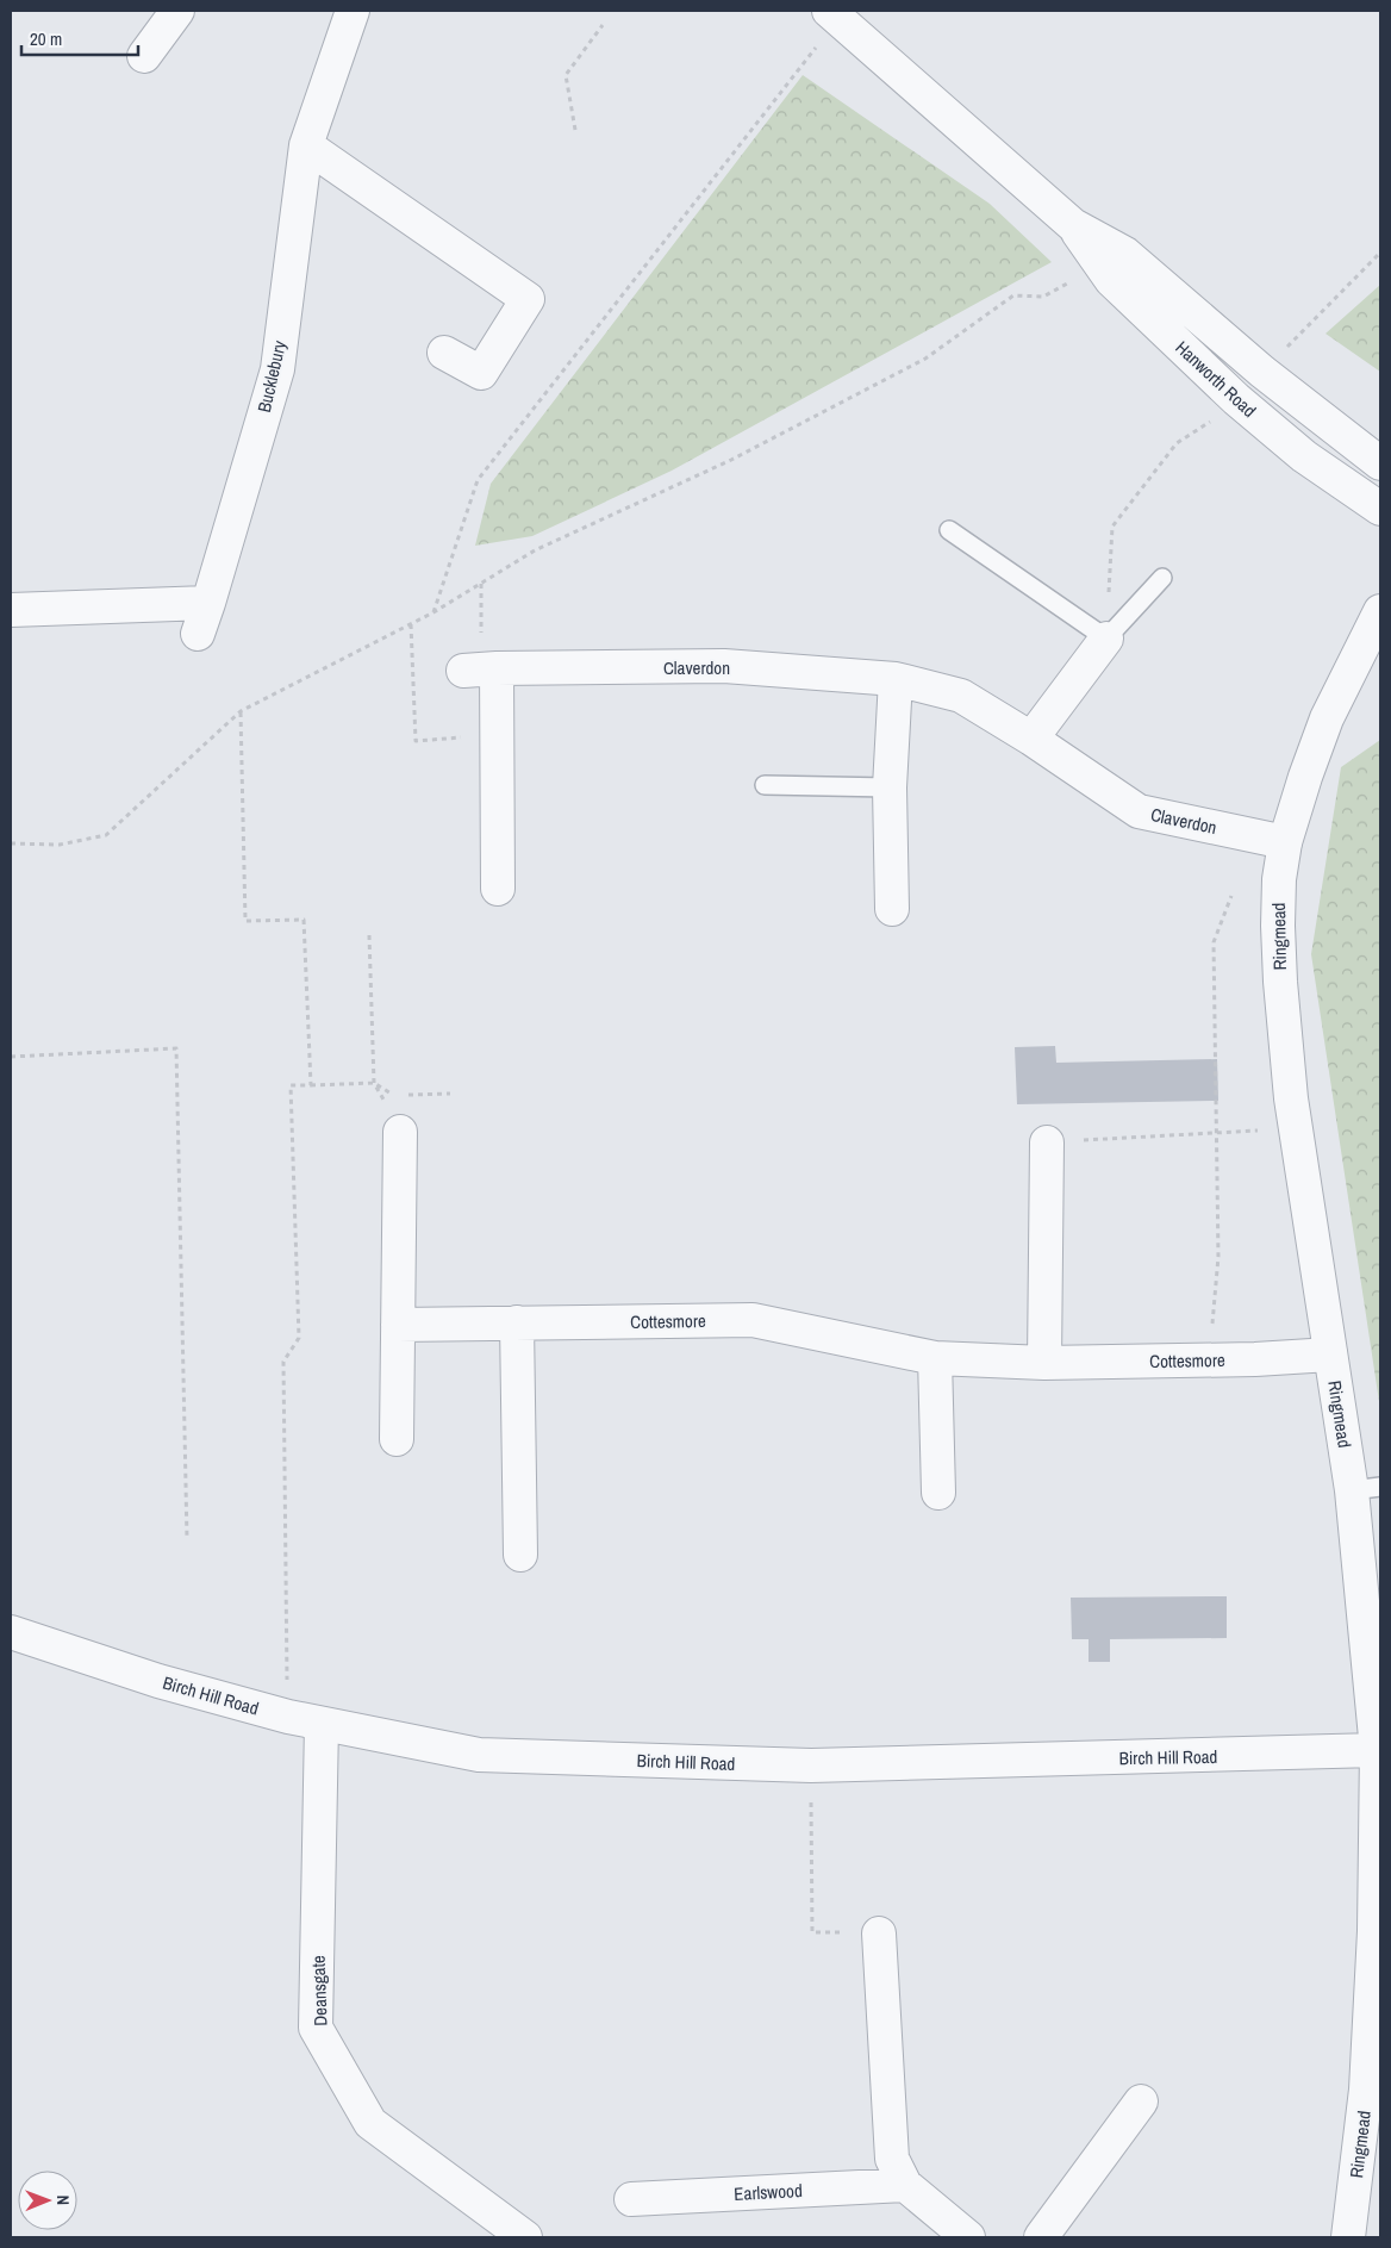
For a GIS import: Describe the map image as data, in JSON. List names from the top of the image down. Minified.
{"streets":{"street":["Bucklebury","Hanworth Road","Claverdon","Ringmead","Cottesmore","Birch Hill Road","Deansgate","Earlswood"]},"crossings":[["Claverdon","Ringmead"],["Ringmead","Cottesmore"],["Ringmead","Birch Hill Road"],["Birch Hill Road","Deansgate"]],"scale_bar":"20 m","north":"right"}
